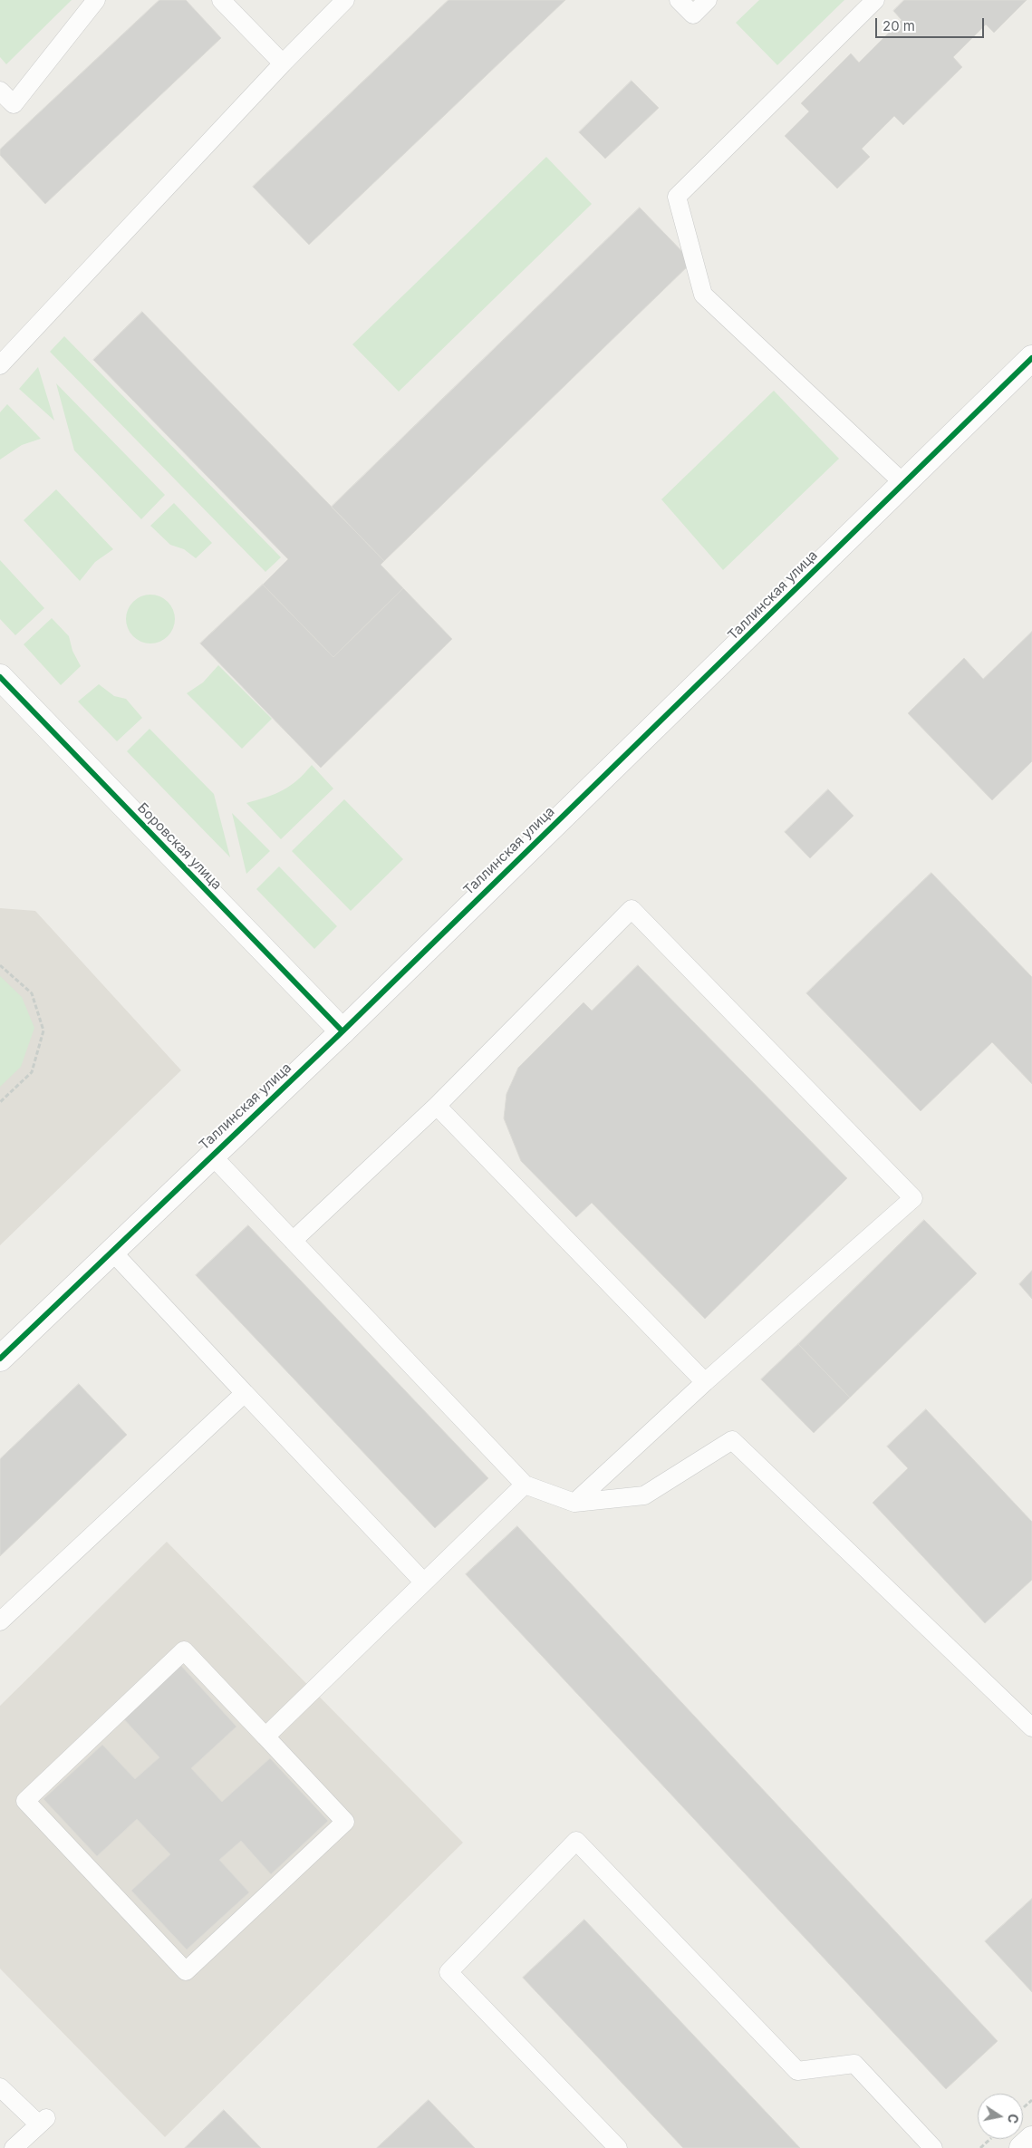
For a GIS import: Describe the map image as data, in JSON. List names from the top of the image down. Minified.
{"streets":{"street":["Таллинская улица","Боровская улица"]},"crossings":[["Таллинская улица","Боровская улица"]],"scale_bar":"20 m","north":"right"}
